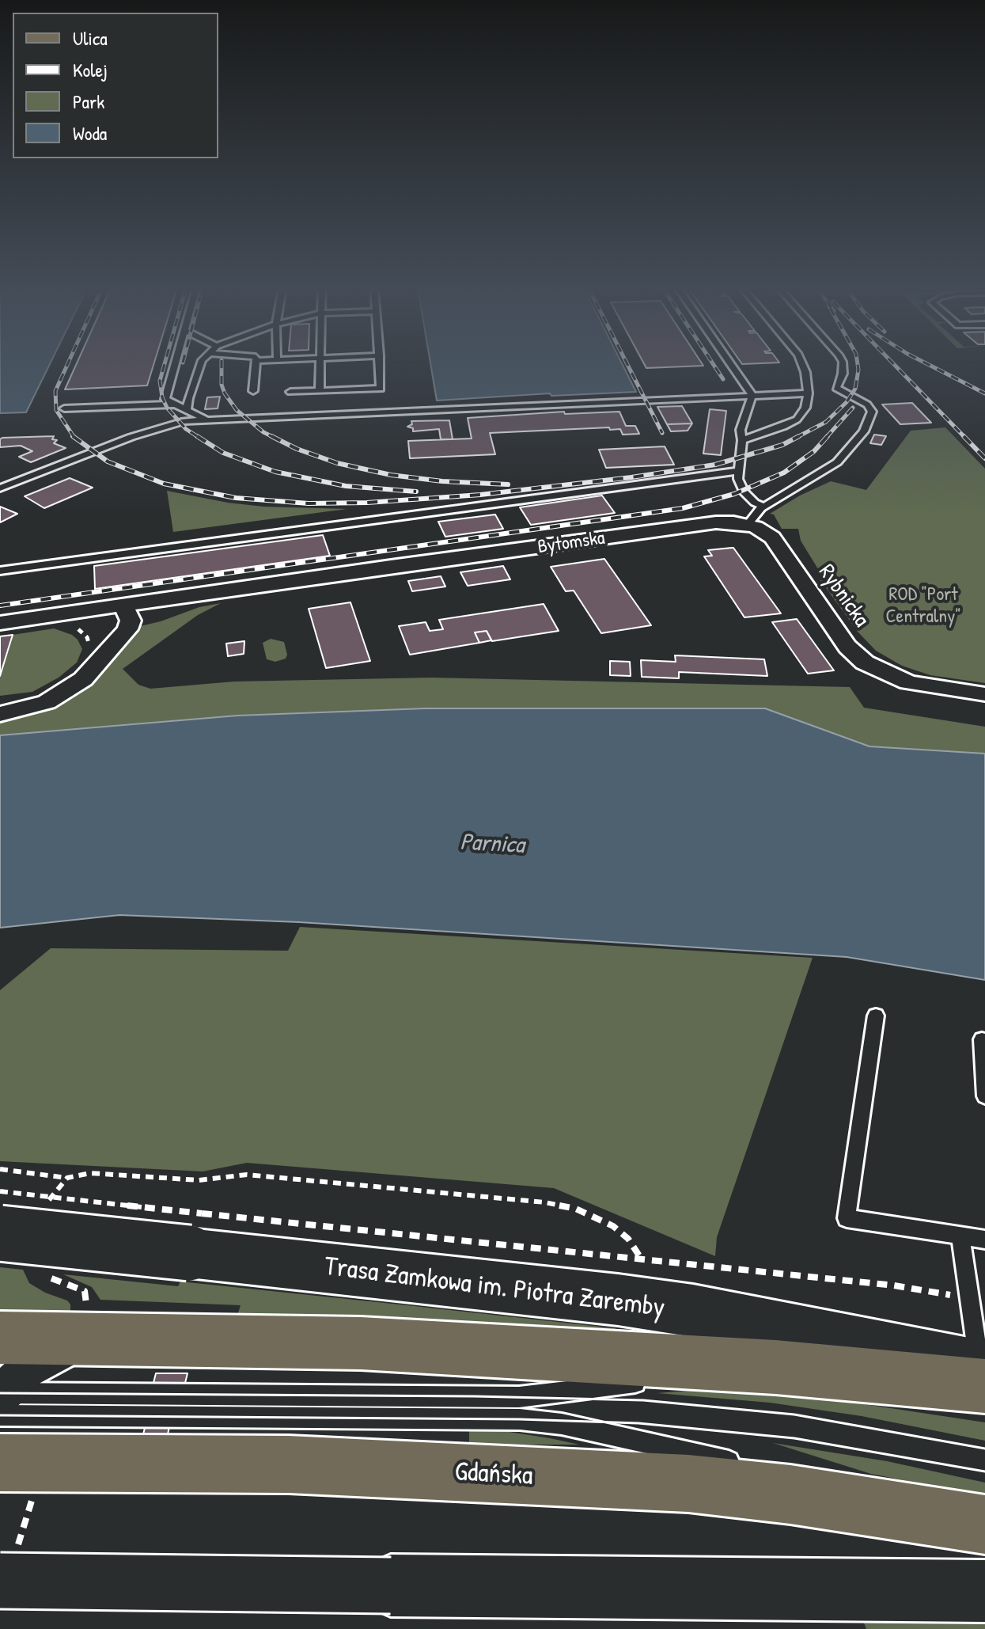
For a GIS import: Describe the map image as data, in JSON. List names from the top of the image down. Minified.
{"streets":{"main road":["Trasa Zamkowa im. Piotra Zaremby","Gdańska"],"street":["Bytomska","Rybnicka"]},"crossings":[["Bytomska","Rybnicka"]],"water":["Parnica"],"parks":["ROD \"Port Centralny\""],"legend":["Ulica","Kolej","Park","Woda"]}
